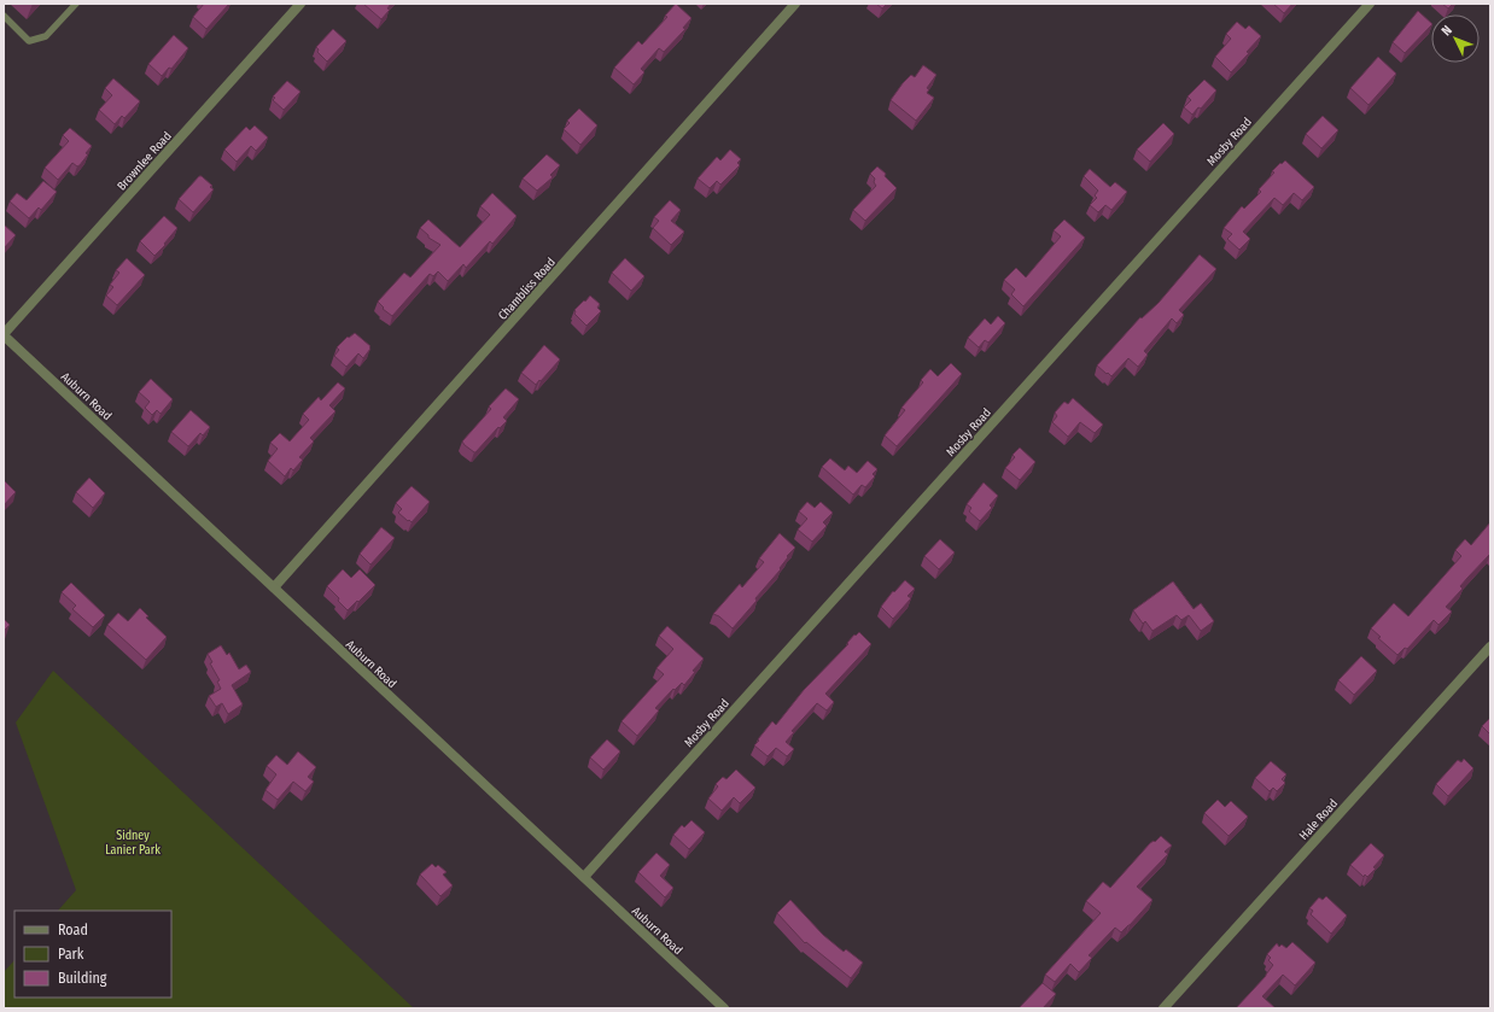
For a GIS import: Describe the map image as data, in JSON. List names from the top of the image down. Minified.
{"streets":{"street":["Mosby Road","Brownlee Road","Chambliss Road","Auburn Road","Hale Road"]},"crossings":[["Mosby Road","Auburn Road"],["Brownlee Road","Auburn Road"],["Chambliss Road","Auburn Road"]],"parks":["Sidney Lanier Park"],"legend":["Road","Park","Building"],"north":"top left"}
